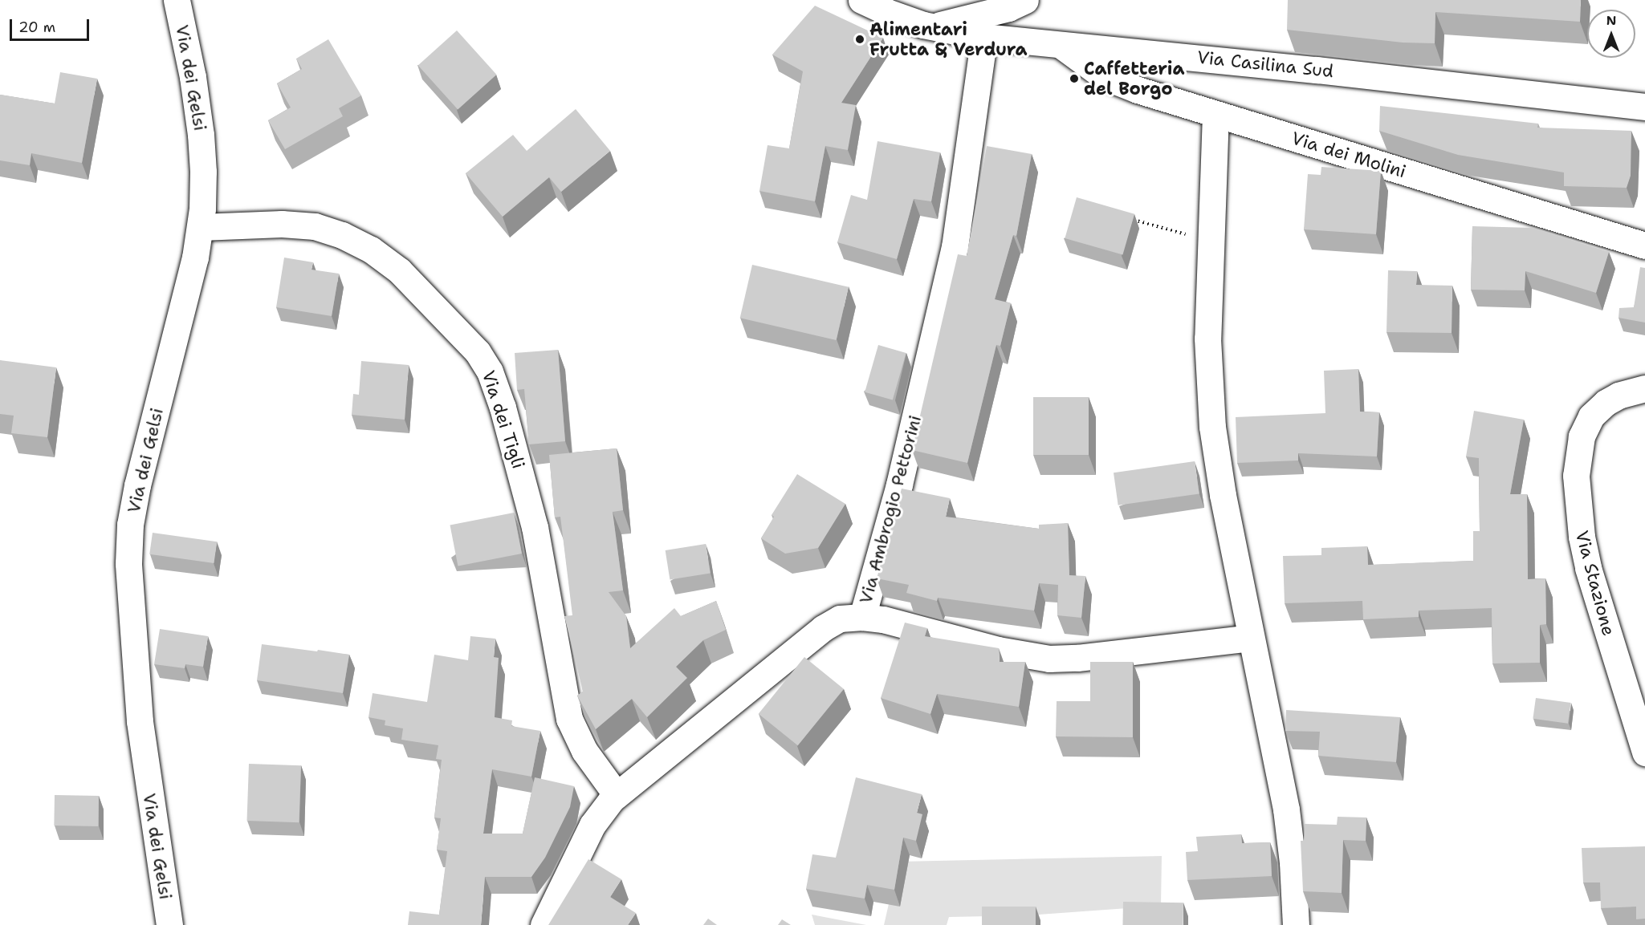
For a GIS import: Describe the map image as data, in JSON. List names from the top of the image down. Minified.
{"streets":{"street":["Via Casilina Sud","Via dei Gelsi","Via dei Molini","Via dei Tigli","Via Ambrogio Pettorini","Via Stazione"]},"crossings":[["Via Casilina Sud","Via dei Molini"],["Via Casilina Sud","Via Ambrogio Pettorini"],["Via dei Gelsi","Via dei Tigli"],["Via dei Tigli","Via Ambrogio Pettorini"]],"places":["Alimentari Frutta & Verdura","Caffetteria del Borgo"],"scale_bar":"20 m","north":"top"}
